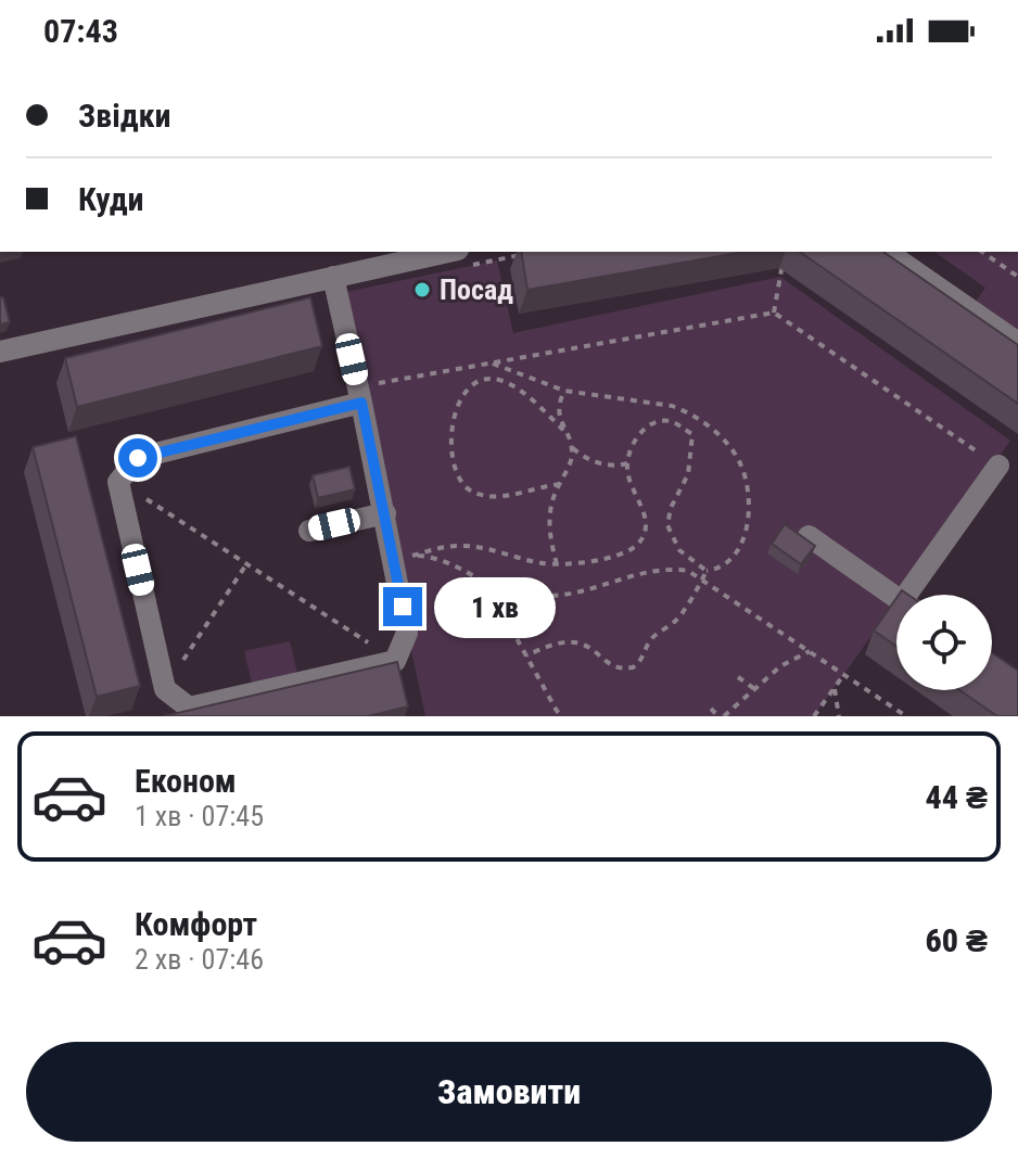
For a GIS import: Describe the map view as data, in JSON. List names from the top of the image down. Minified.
{"places":["Посад"],"page":{"status":"07:43","banner":["Звідки","Куди"],"bubble":"1 хв","list":[{"name":"Економ","note":"1 хв · 07:45","value":"44 ₴"},{"name":"Комфорт","note":"2 хв · 07:46","value":"60 ₴"}],"buttons":"Замовити"}}
